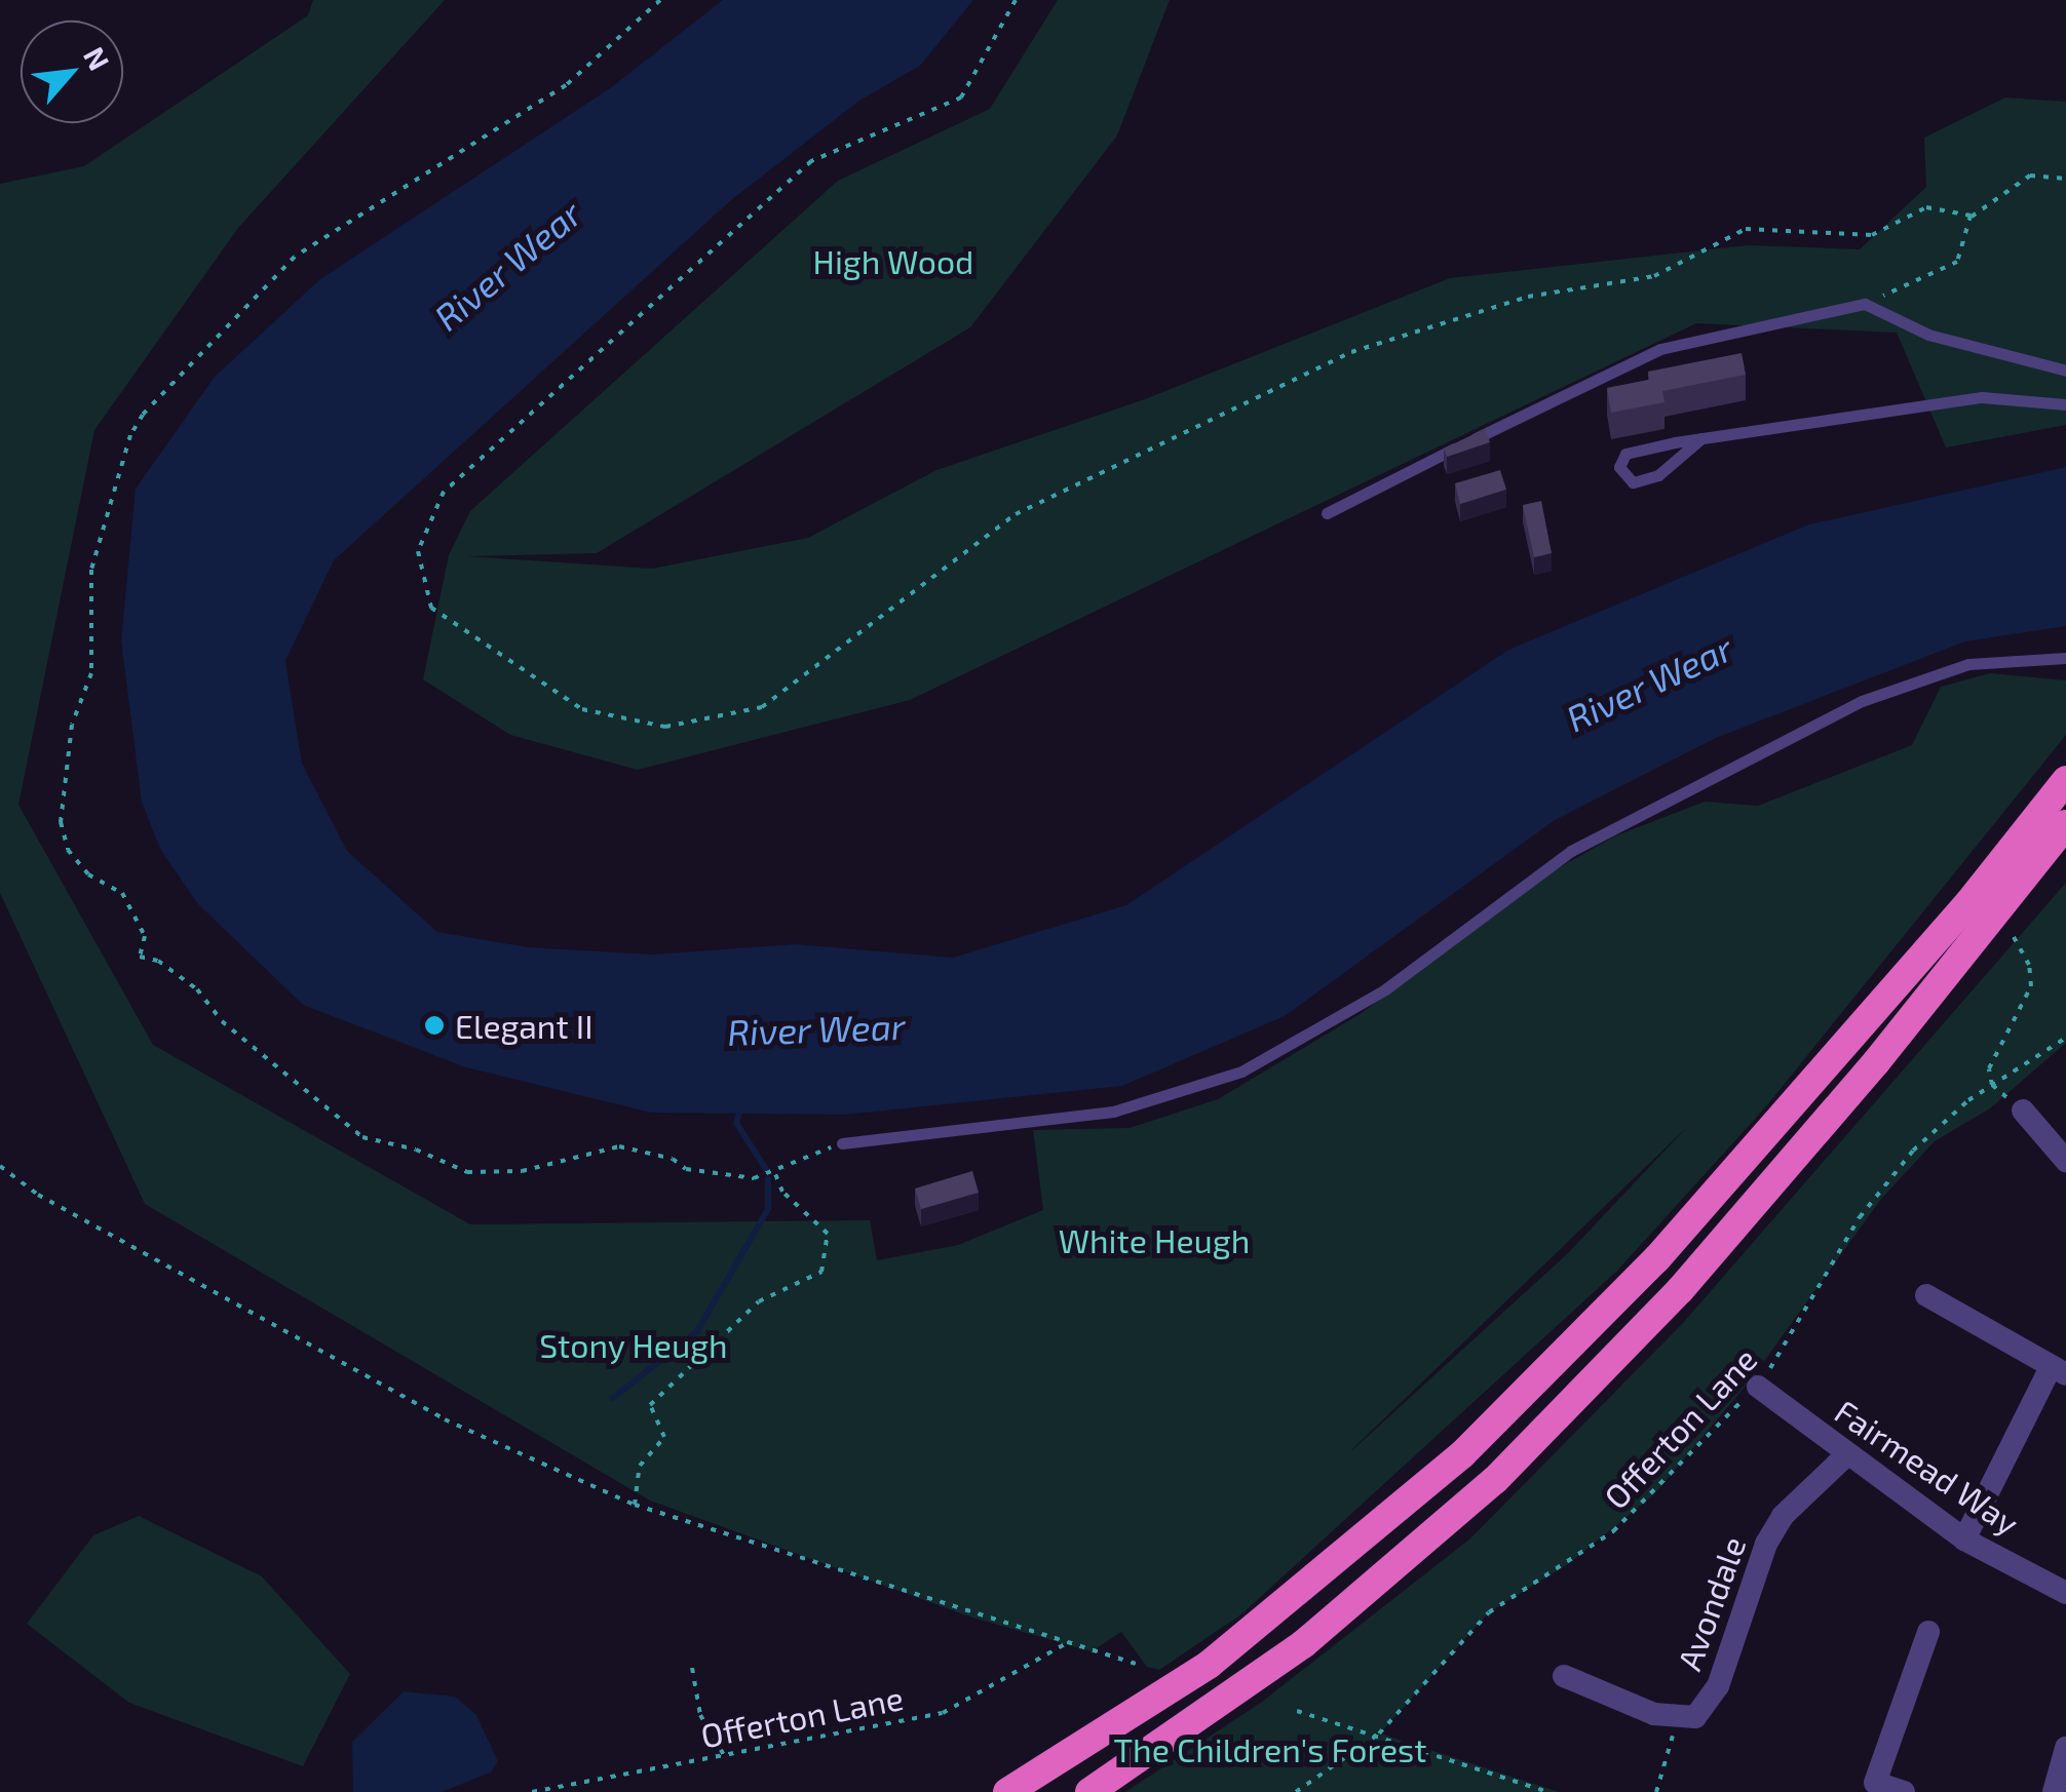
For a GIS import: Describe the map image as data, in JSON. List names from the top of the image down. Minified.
{"streets":{"street":["Fairmead Way","Avondale"],"path":["Offerton Lane"]},"crossings":[["Offerton Lane","Fairmead Way"],["Fairmead Way","Avondale"]],"water":["River Wear"],"parks":["High Wood","White Heugh","Stony Heugh","The Children's Forest"],"places":["Elegant II"],"north":"top right"}
